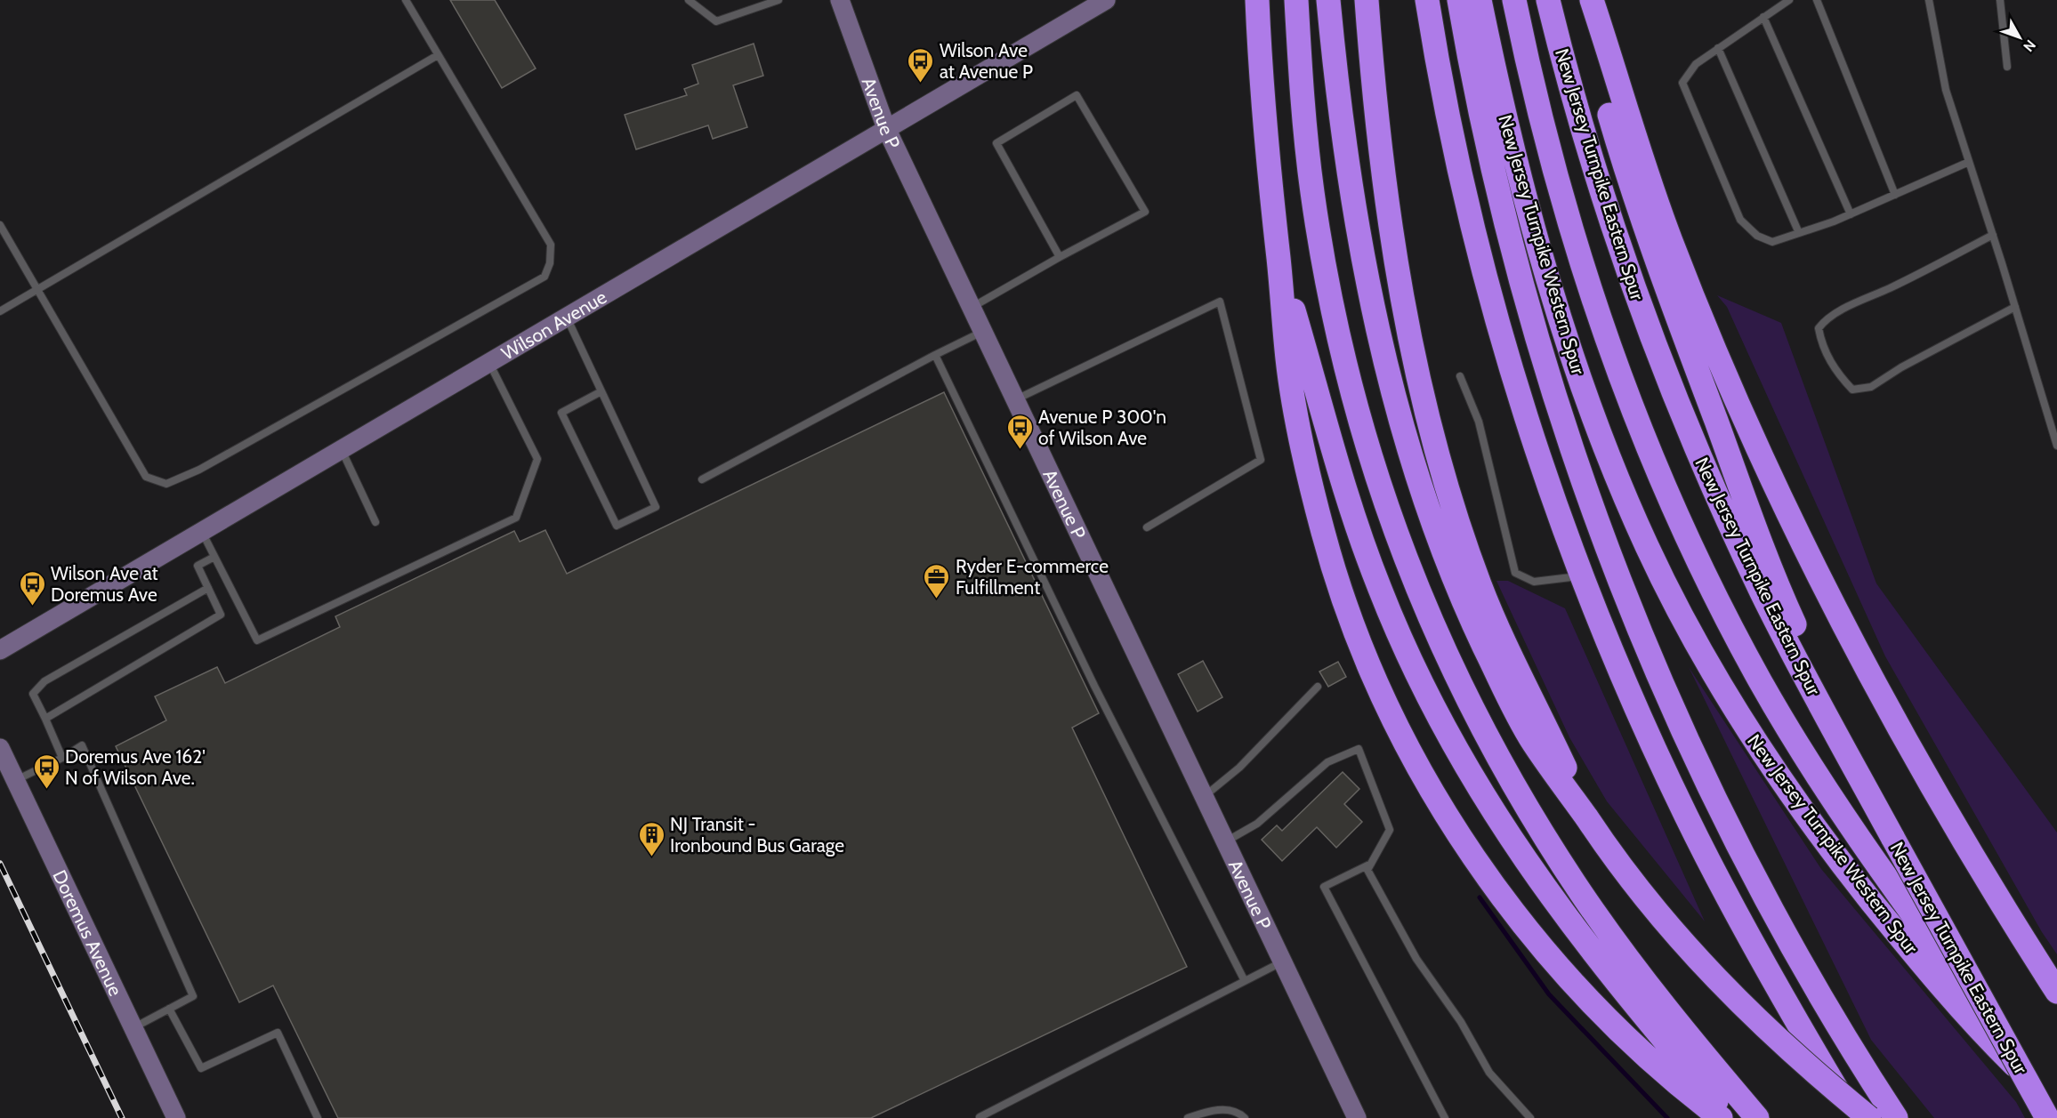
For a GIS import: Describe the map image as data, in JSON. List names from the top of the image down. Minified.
{"streets":{"highway":["New Jersey Turnpike Eastern Spur","New Jersey Turnpike Western Spur"],"main road":["Avenue P","Wilson Avenue","Doremus Avenue"]},"crossings":[["Avenue P","Wilson Avenue"]],"places":{"bus stop":["Wilson Ave at Avenue P","Avenue P 300'n of Wilson Ave","Wilson Ave at Doremus Ave","Doremus Ave 162' N of Wilson Ave."],"office":["Ryder E-commerce Fulfillment"],"building":["NJ Transit - Ironbound Bus Garage"]},"north":"bottom right"}
